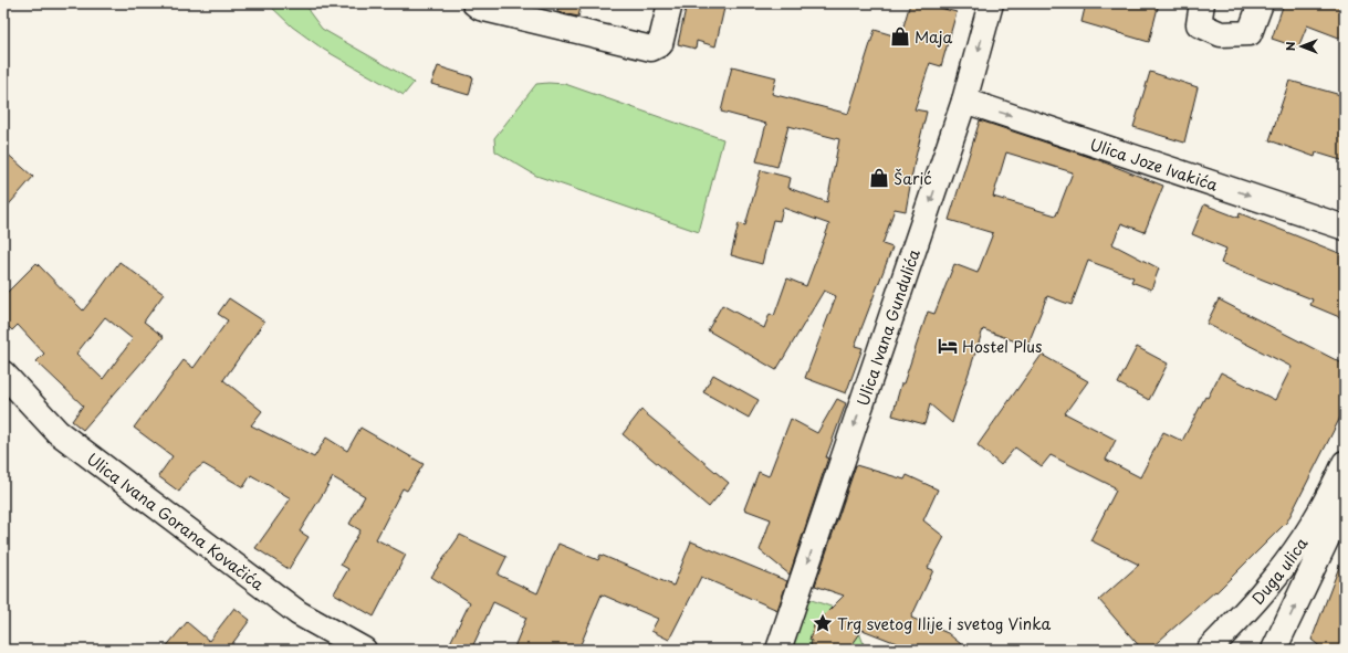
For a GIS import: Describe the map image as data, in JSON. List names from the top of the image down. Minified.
{"streets":{"street":["Ulica Joze Ivakića","Ulica Ivana Gundulića","Ulica Ivana Gorana Kovačića","Duga ulica"]},"crossings":[["Ulica Joze Ivakića","Ulica Ivana Gundulića"]],"one_way":["Ulica Joze Ivakića","Ulica Ivana Gundulića"],"places":{"shop":["Maja","Šarić"],"hotel":["Hostel Plus"],"place":["Trg svetog Ilije i svetog Vinka"]},"north":"left"}
